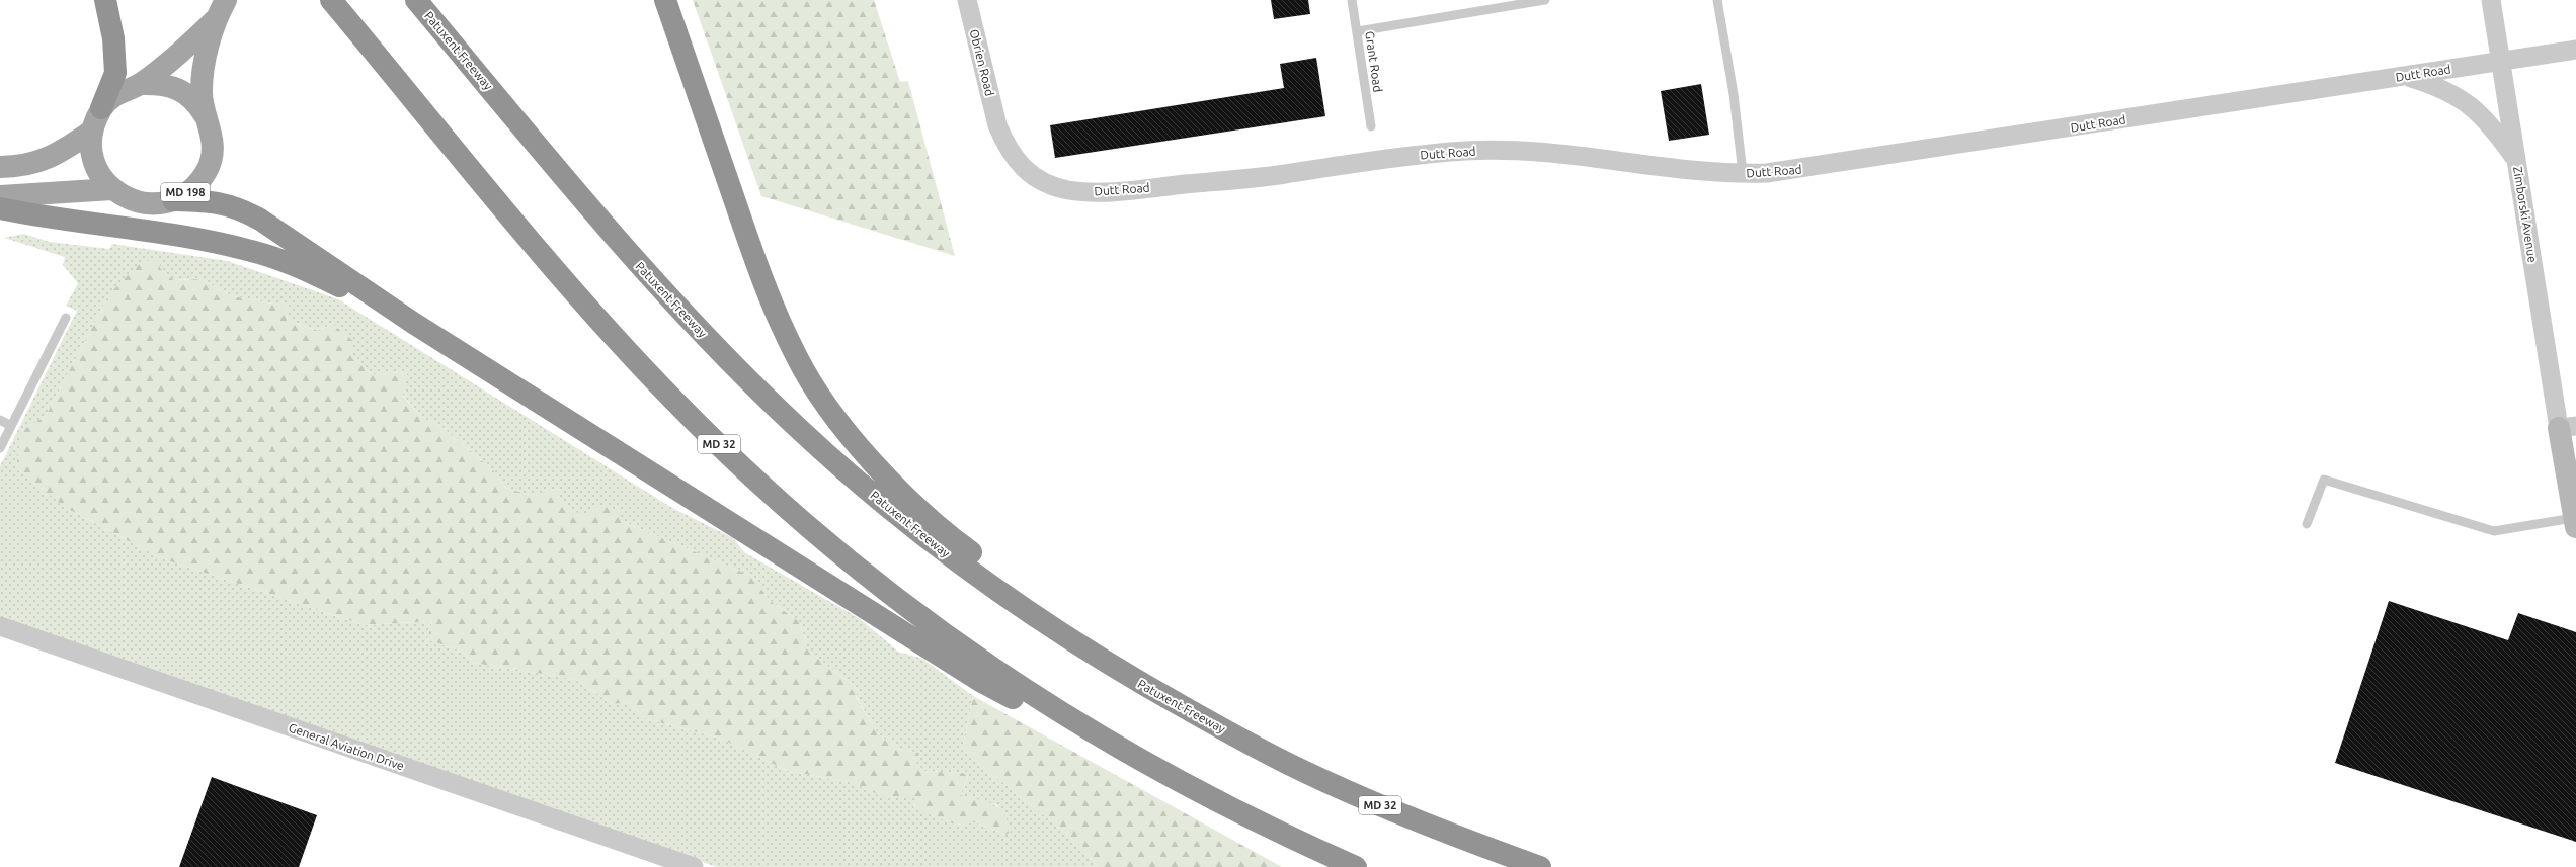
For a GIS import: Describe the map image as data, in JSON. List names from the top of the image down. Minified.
{"streets":{"highway":["Patuxent Freeway","MD 32"],"main road":["MD 198"],"street":["Obrien Road","Dutt Road","Zimborski Avenue","General Aviation Drive"],"lane":["Grant Road"]},"crossings":[["Obrien Road","Dutt Road"],["Dutt Road","Zimborski Avenue"]]}
